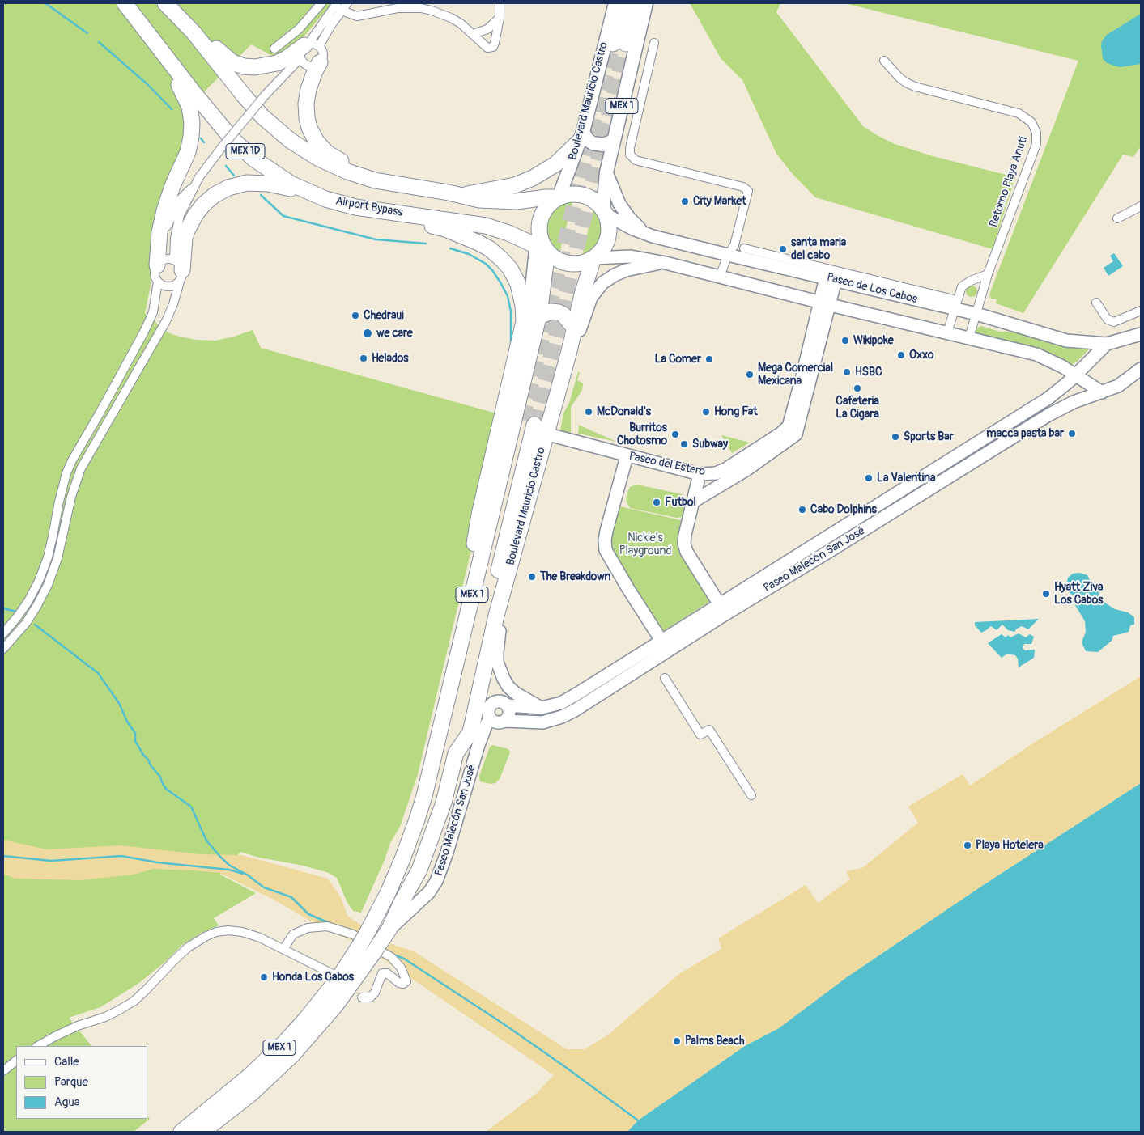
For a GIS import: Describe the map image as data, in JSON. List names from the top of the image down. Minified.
{"streets":{"highway":["Boulevard Mauricio Castro","MEX 1","MEX 1D","Airport Bypass"],"street":["Retorno Playa Anuti","Paseo de Los Cabos","Paseo del Estero","Paseo Malecón San José"]},"crossings":[["Boulevard Mauricio Castro","MEX 1"],["Boulevard Mauricio Castro","Airport Bypass"],["Boulevard Mauricio Castro","Paseo de Los Cabos"],["Boulevard Mauricio Castro","Paseo Malecón San José"],["MEX 1","Airport Bypass"],["MEX 1","Paseo de Los Cabos"],["MEX 1","Paseo Malecón San José"],["Retorno Playa Anuti","Paseo de Los Cabos"],["Airport Bypass","Paseo de Los Cabos"],["Paseo de Los Cabos","Paseo del Estero"],["Paseo de Los Cabos","Paseo Malecón San José"]],"parks":["Nickie's Playground"],"places":["City Market","santa maria del cabo","Chedraui","we care","Wikipoke","Oxxo","Helados","La Comer","HSBC","Mega Comercial Mexicana","Cafeteria La Cigara","McDonald's","Hong Fat","macca pasta bar","Burritos Chotosmo","Sports Bar","Subway","La Valentina","Futbol","Cabo Dolphins","The Breakdown","Hyatt Ziva Los Cabos","Playa Hotelera","Honda Los Cabos","Palms Beach"],"legend":["Calle","Parque","Agua"]}
